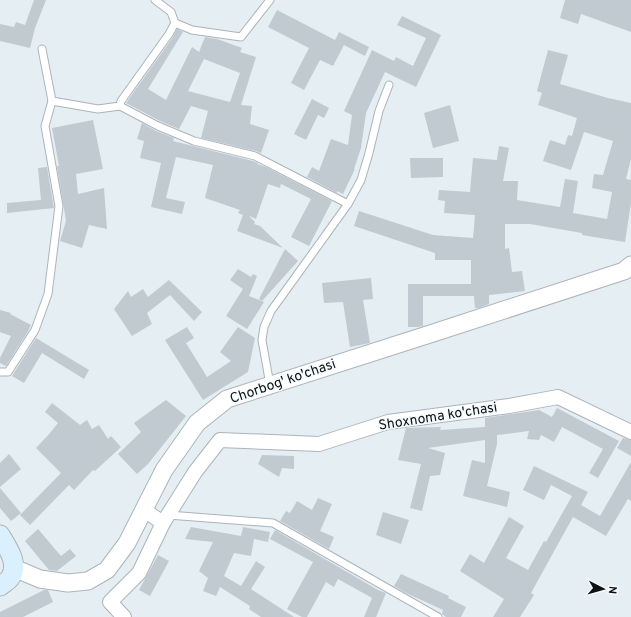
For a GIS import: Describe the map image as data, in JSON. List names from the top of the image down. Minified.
{"streets":{"street":["Chorbog' ko'chasi","Shoxnoma ko'chasi"]},"north":"right"}
